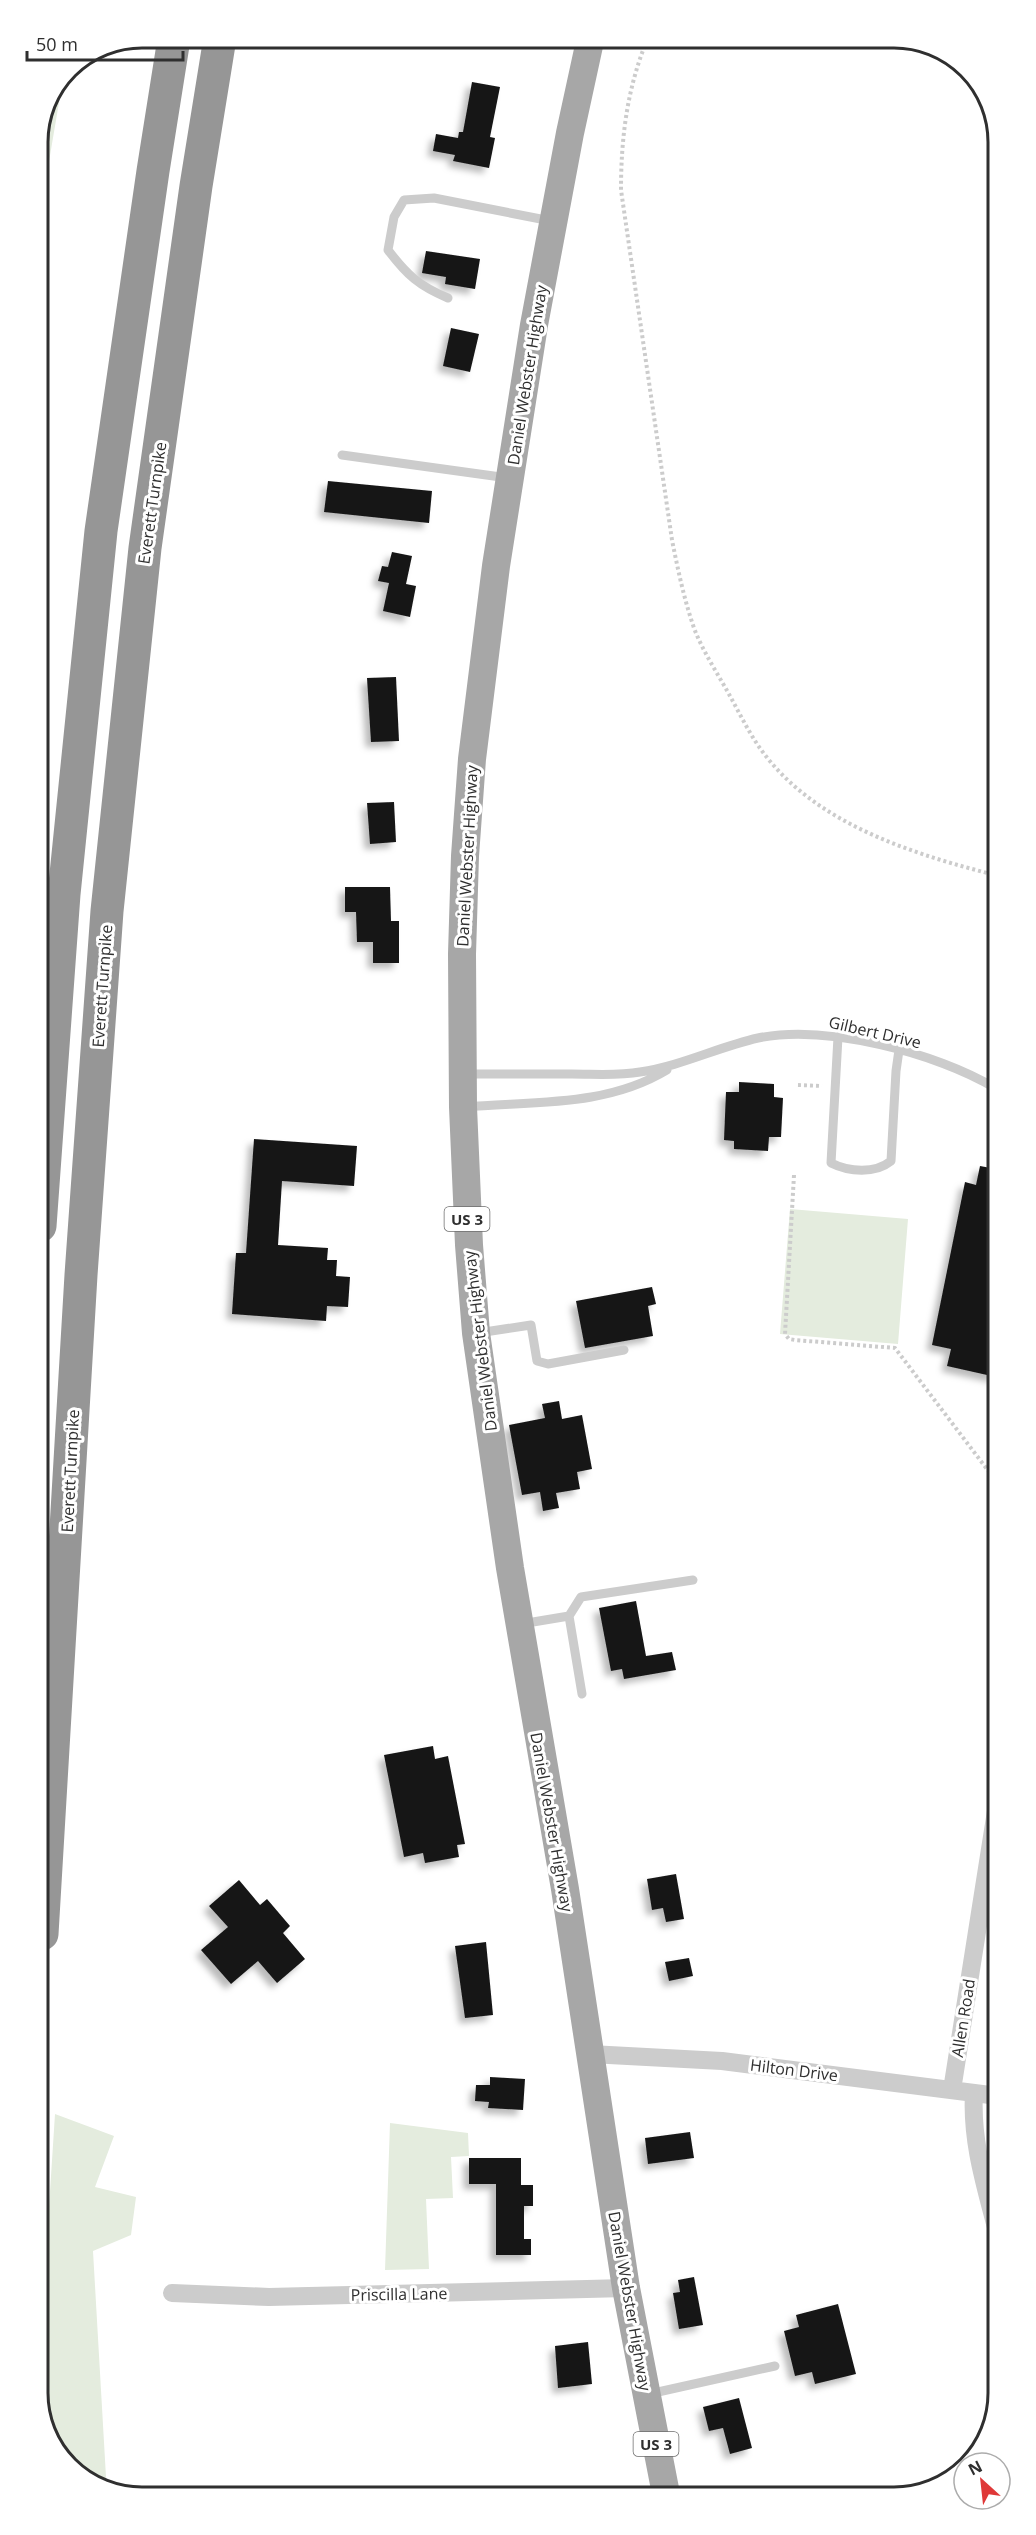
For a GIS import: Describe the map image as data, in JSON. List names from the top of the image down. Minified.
{"streets":{"highway":["Everett Turnpike"],"main road":["Daniel Webster Highway","US 3"],"street":["Allen Road","Hilton Drive","Priscilla Lane"],"lane":["Gilbert Drive"]},"crossings":[["Daniel Webster Highway","Gilbert Drive"],["Daniel Webster Highway","Hilton Drive"],["Daniel Webster Highway","Priscilla Lane"],["Allen Road","Hilton Drive"]],"scale_bar":"50 m","north":"top left"}
